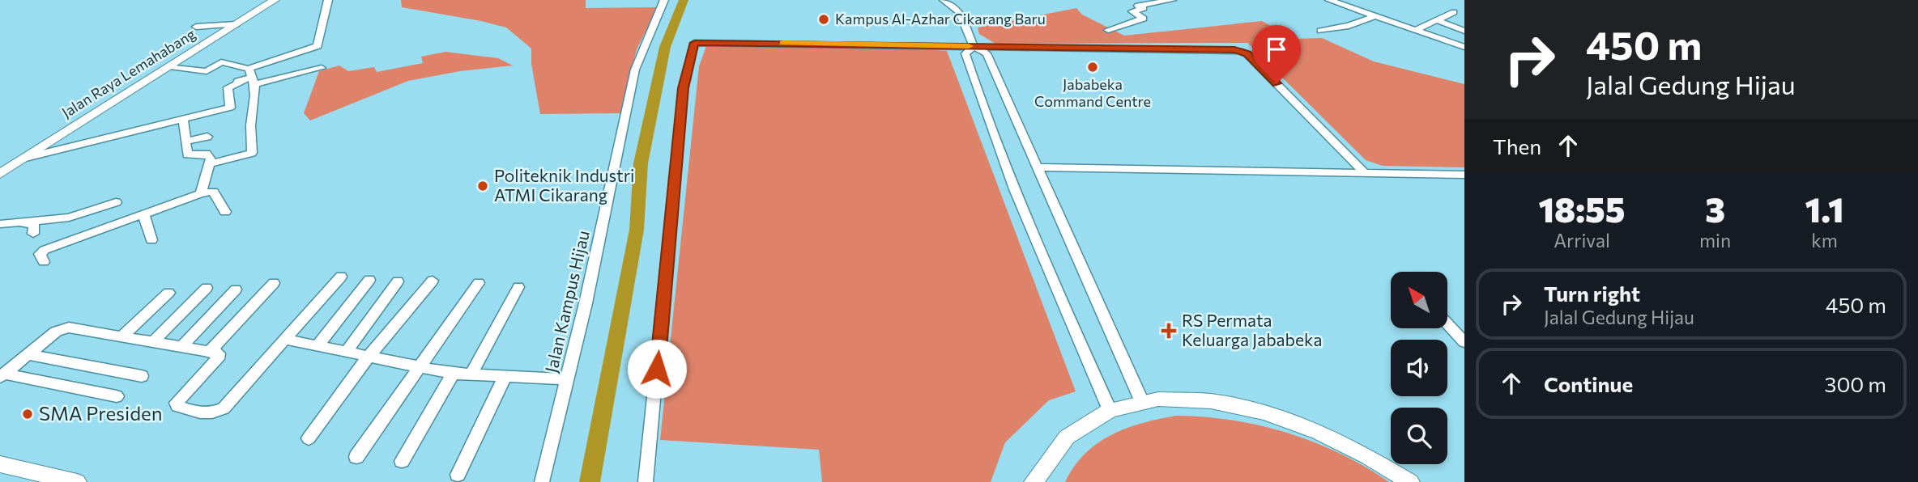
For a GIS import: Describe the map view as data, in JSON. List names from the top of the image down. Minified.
{"streets":{"main road":["Jalan Raya Lemahabang"],"street":["Jalan Kampus Hijau"]},"places":{"other":["Kampus Al-Azhar Cikarang Baru","Jababeka Command Centre","Politeknik Industri ATMI Cikarang","SMA Presiden"],"health":["RS Permata Keluarga Jababeka"]},"north":"top left","page":{"turn":["450 m","Jalal Gedung Hijau"],"then":"Then","eta":["18:55","Arrival","3","min","1.1","km"],"list":[{"name":"Turn right","note":"Jalal Gedung Hijau","value":"450 m"},{"name":"Continue","value":"300 m"}]}}
